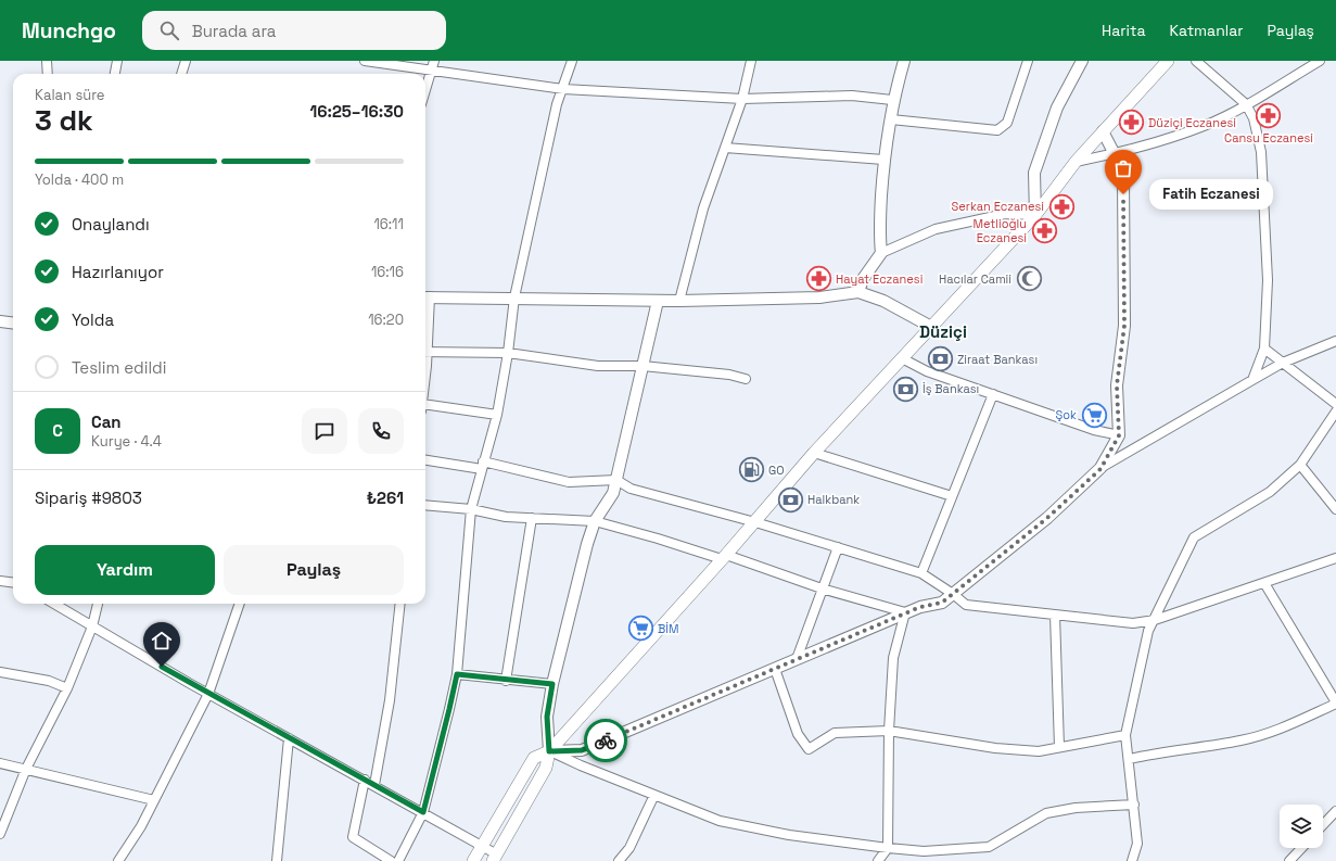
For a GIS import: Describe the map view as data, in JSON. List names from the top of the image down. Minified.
{"districts":["Düziçi"],"places":{"pharmacy":["Cansu Eczanesi","Düziçi Eczanesi","Serkan Eczanesi","Metlioğlu Eczanesi","Hayat Eczanesi"],"other":["Fatih Eczanesi"],"mosque":["Hacılar Camii"],"bank":["Ziraat Bankası","İş Bankası","Halkbank"],"supermarket":["Şok","BİM"],"fuel station":["GO"]},"page":{"header":"Munchgo","search":"Burada ara","nav":["Harita","Katmanlar","Paylaş"],"heading":["3 dk","Kalan süre","16:25–16:30"],"panel":["Can","Kurye · 4.4","Sipariş #9803","₺261"],"bar":"Yolda · 400 m","bubble":"Fatih Eczanesi","list":[["Onaylandı","16:11"],["Hazırlanıyor","16:16"],["Yolda","16:20"],"Teslim edildi"],"round":"C","buttons":["Yardım","Paylaş"]}}
